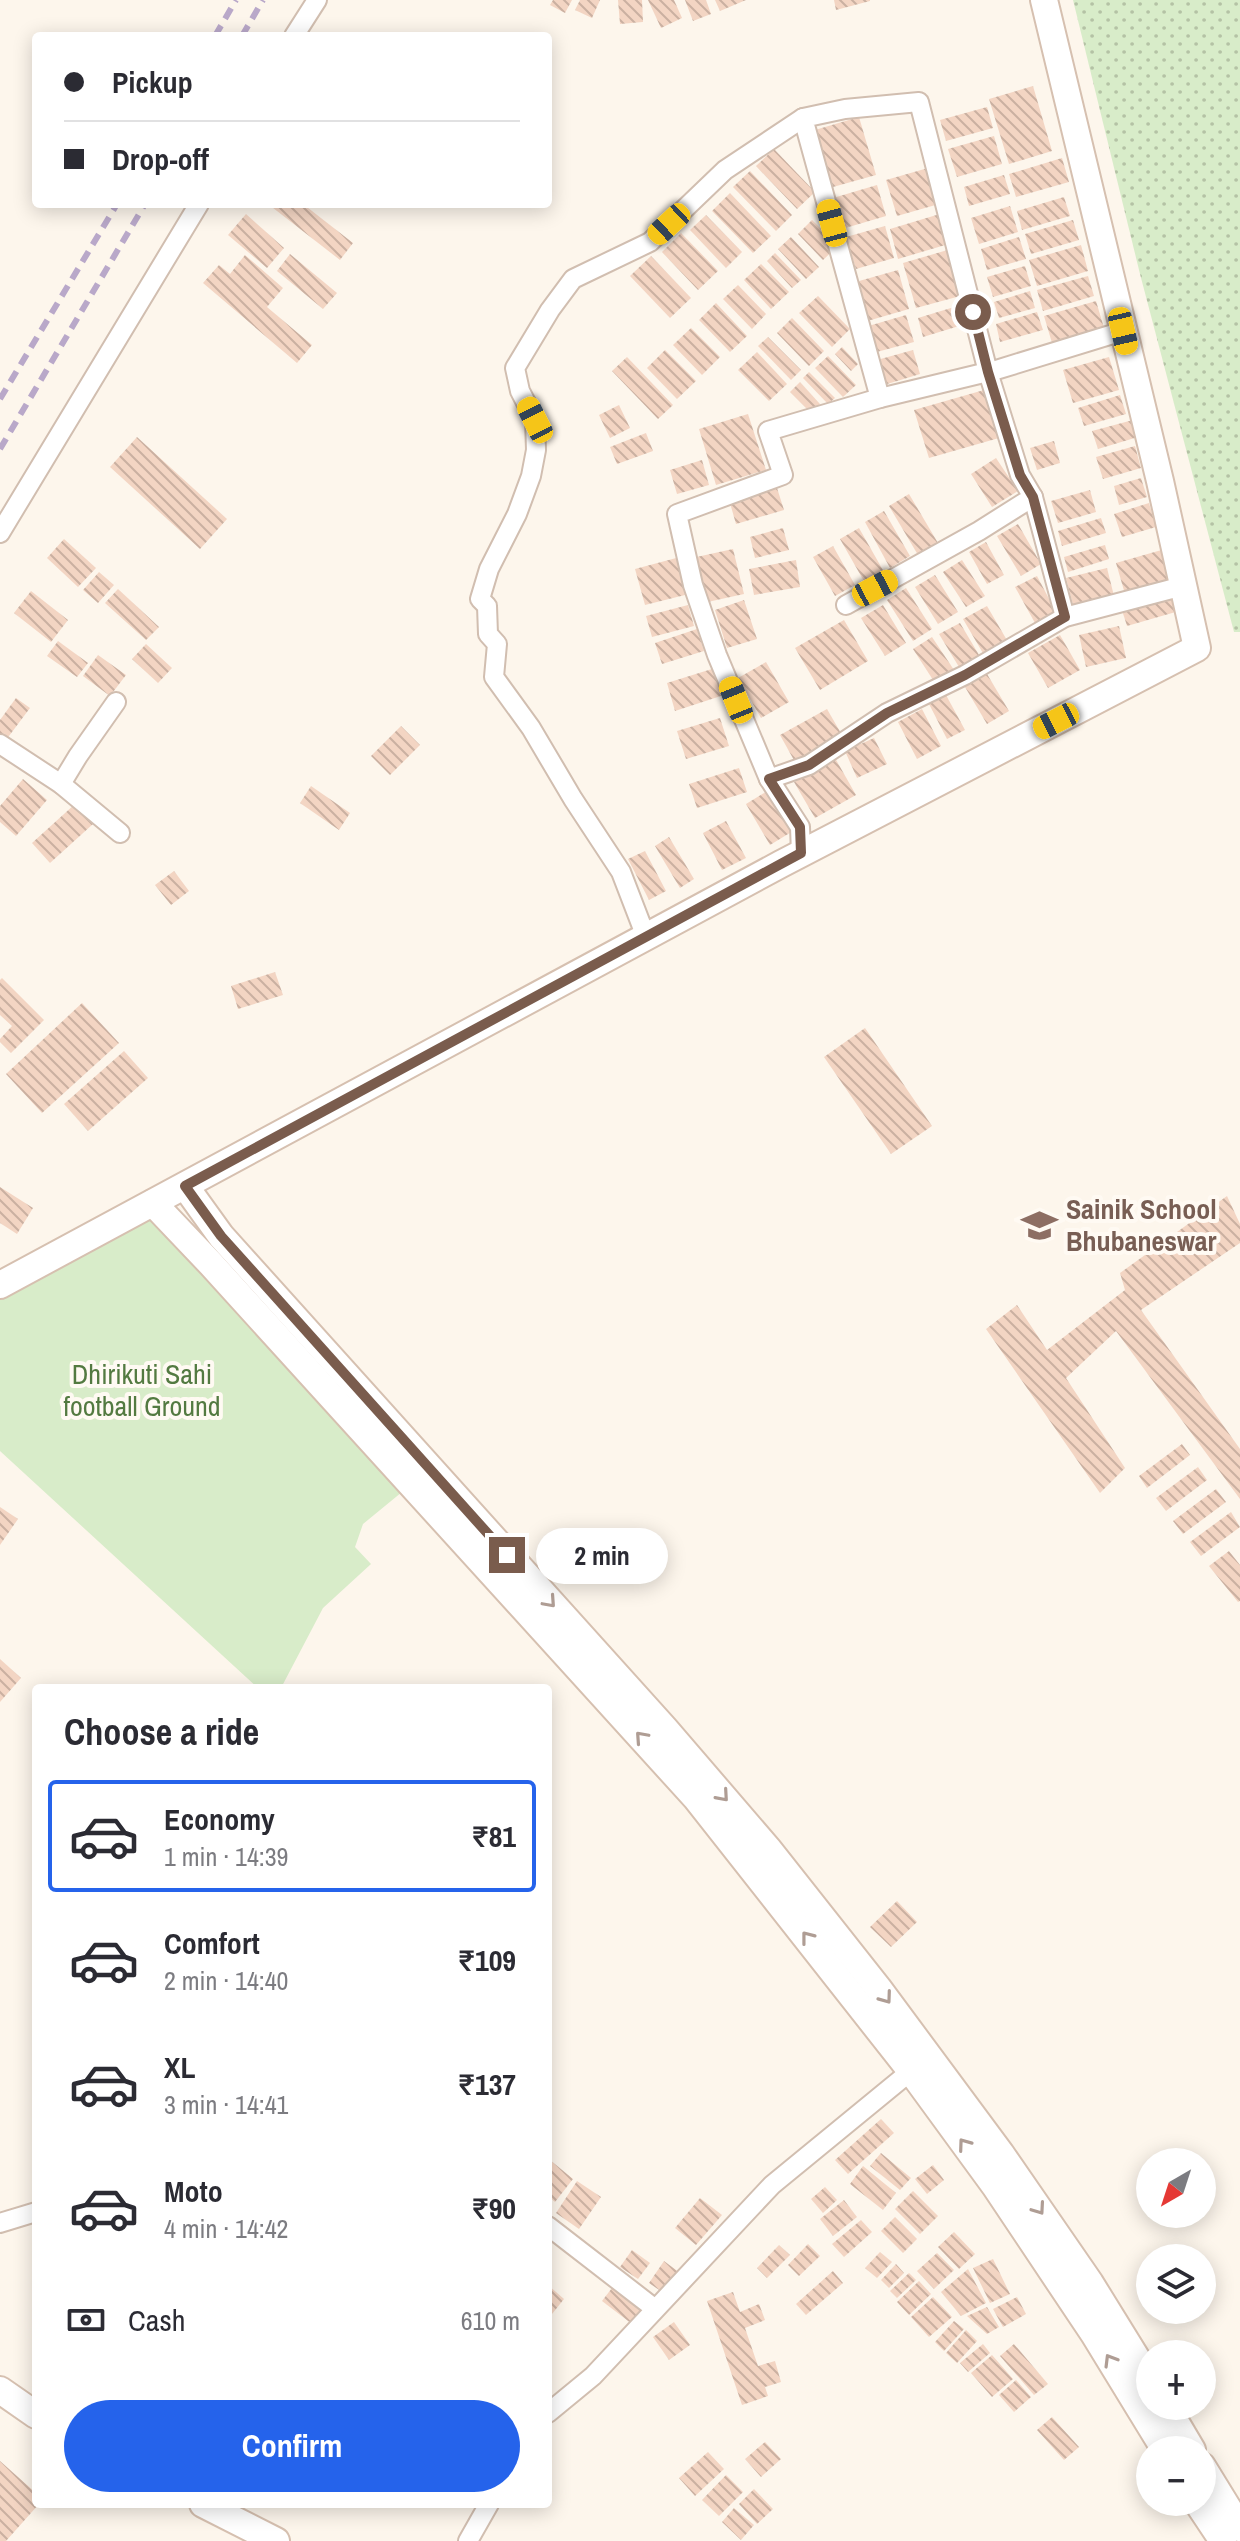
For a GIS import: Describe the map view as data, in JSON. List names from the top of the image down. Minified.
{"parks":["Dhirikuti Sahi football Ground"],"places":{"school or university":["Sainik School Bhubaneswar"]},"north":"bottom left","page":{"banner":["Pickup","Drop-off"],"bubble":"2 min","heading":"Choose a ride","list":[{"name":"Economy","note":"1 min · 14:39","value":"₹81"},{"name":"Comfort","note":"2 min · 14:40","value":"₹109"},{"name":"XL","note":"3 min · 14:41","value":"₹137"},{"name":"Moto","note":"4 min · 14:42","value":"₹90"}],"map_buttons":["+","−"],"pay":["Cash","610 m"],"buttons":"Confirm"}}
